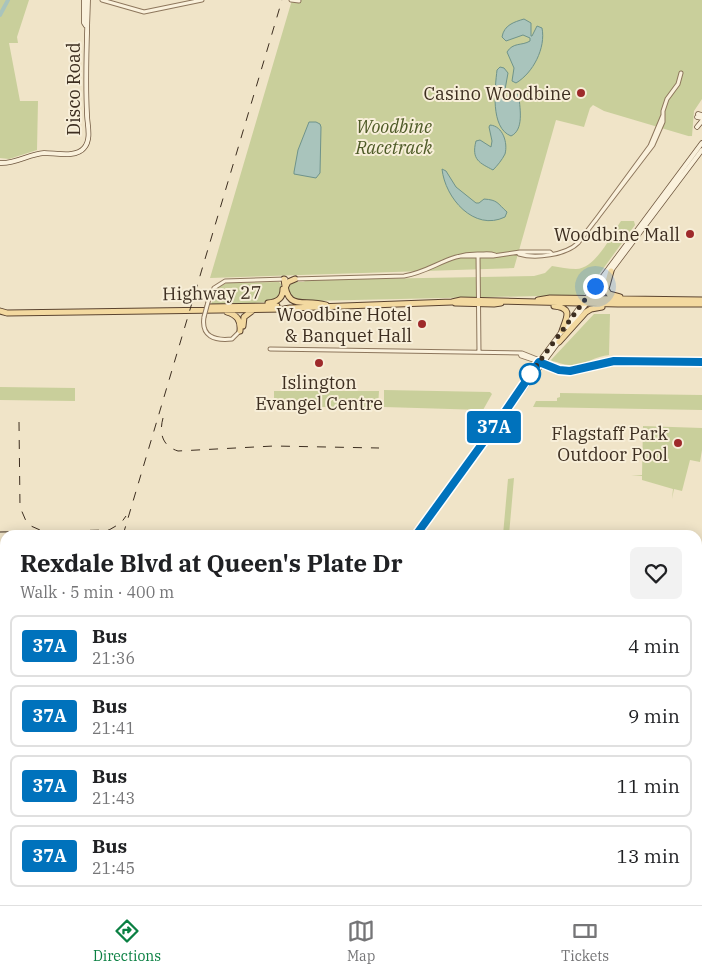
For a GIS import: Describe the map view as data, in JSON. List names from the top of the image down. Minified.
{"streets":{"main road":["Disco Road","Highway 27"]},"parks":["Woodbine Racetrack"],"places":["Casino Woodbine","Woodbine Mall","Woodbine Hotel & Banquet Hall","Islington Evangel Centre","Flagstaff Park Outdoor Pool"],"lines":["bus line 37A"],"page":{"on_map":"37A","heading":["Rexdale Blvd at Queen's Plate Dr","Walk · 5 min · 400 m"],"list":[{"mark":"37A","name":"Bus","note":"21:36","value":"4 min"},{"mark":"37A","name":"Bus","note":"21:41","value":"9 min"},{"mark":"37A","name":"Bus","note":"21:43","value":"11 min"},{"mark":"37A","name":"Bus","note":"21:45","value":"13 min"}],"tabs":["Directions","Map","Tickets"]}}
